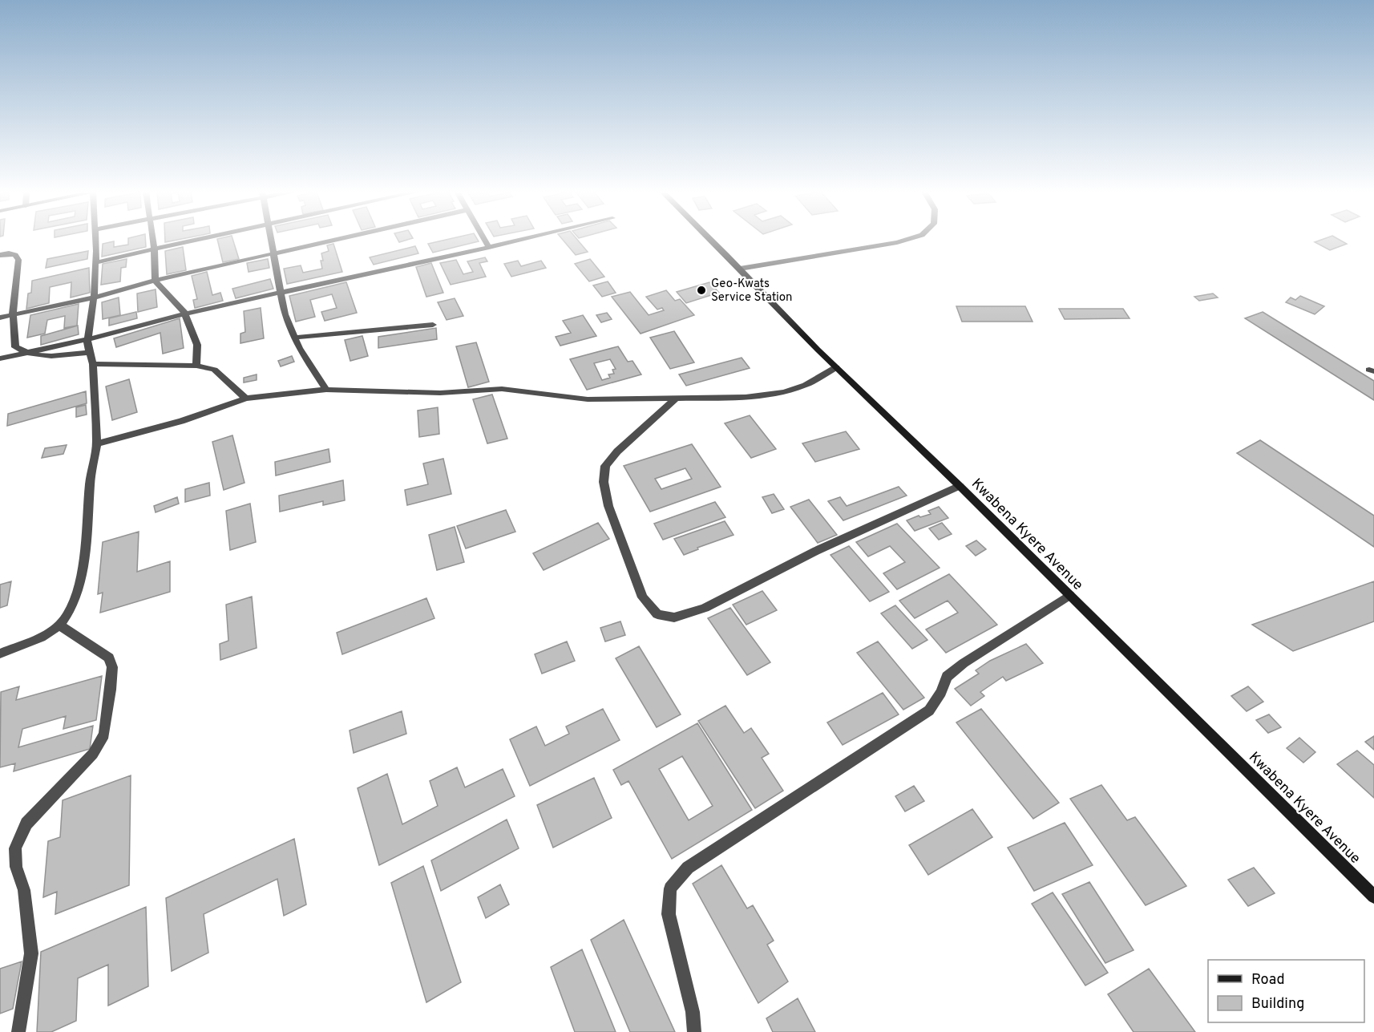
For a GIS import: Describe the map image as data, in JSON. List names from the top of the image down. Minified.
{"streets":{"main road":["Kwabena Kyere Avenue"]},"places":["Geo-Kwats Service Station"],"legend":["Road","Building"]}
